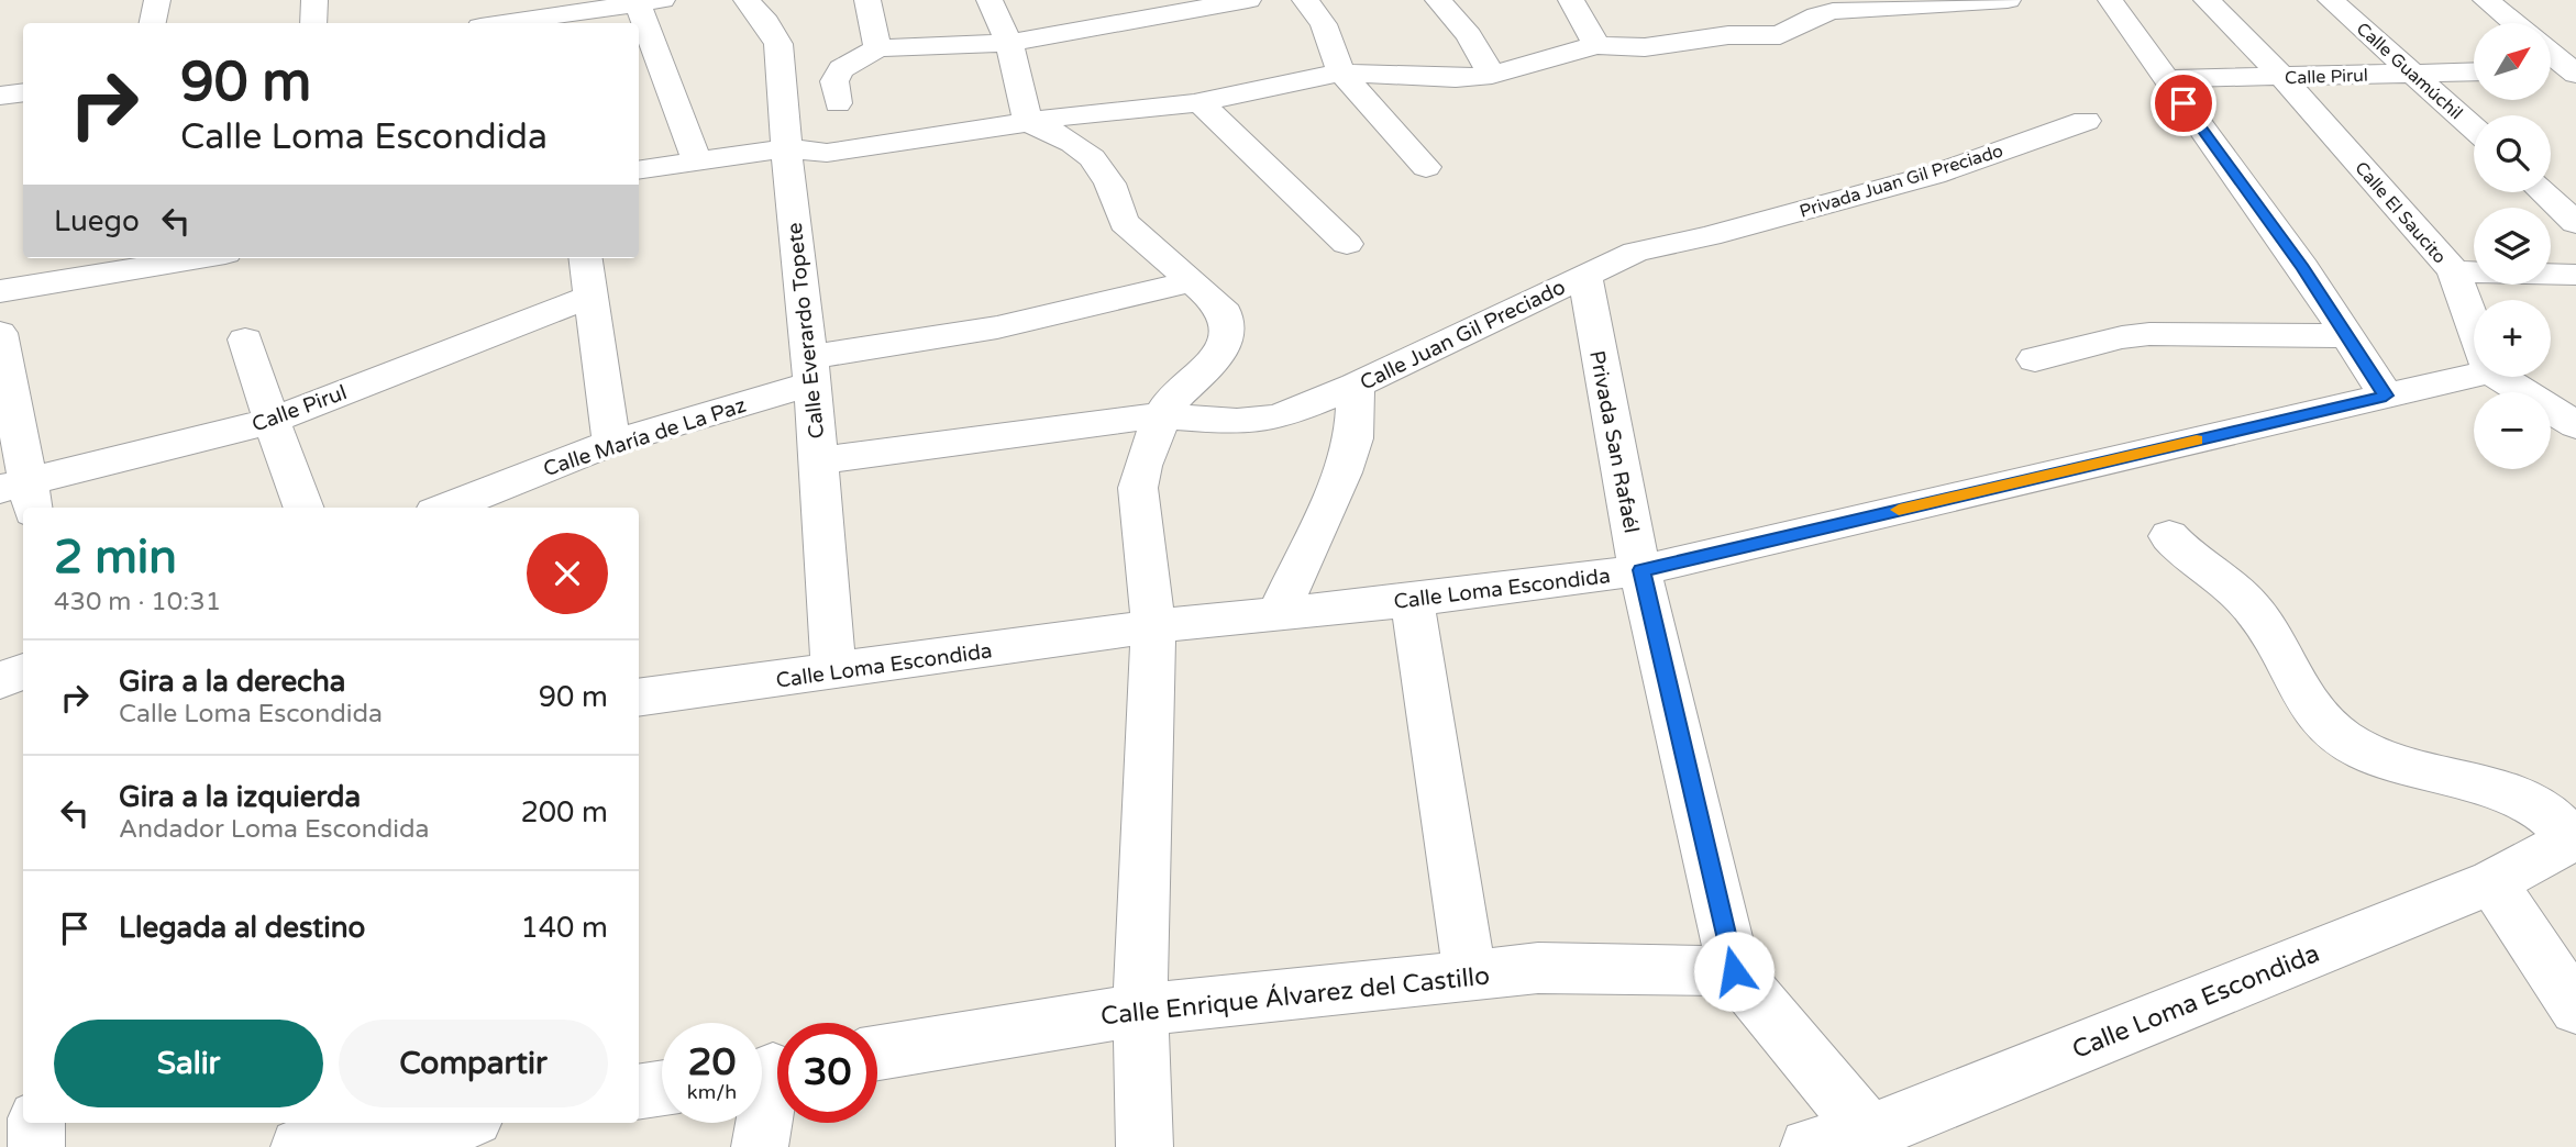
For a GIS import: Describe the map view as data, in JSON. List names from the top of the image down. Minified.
{"streets":{"street":["Calle Guamúchil","Calle Pirul","Privada Juan Gil Preciado","Calle El Saucito","Calle Everardo Topete","Calle Juan Gil Preciado","Calle María de La Paz","Privada San Rafaél","Calle Loma Escondida","Calle Enrique Álvarez del Castillo"]},"crossings":[["Calle Guamúchil","Calle Pirul"],["Calle Pirul","Calle El Saucito"],["Privada Juan Gil Preciado","Calle Juan Gil Preciado"],["Calle Everardo Topete","Calle Juan Gil Preciado"],["Calle Everardo Topete","Calle María de La Paz"],["Calle Everardo Topete","Calle Loma Escondida"],["Calle Juan Gil Preciado","Privada San Rafaél"],["Privada San Rafaél","Calle Loma Escondida"],["Privada San Rafaél","Calle Enrique Álvarez del Castillo"]],"north":"top right","page":{"map_buttons":["+","−"],"turn":["90 m","Calle Loma Escondida"],"then":"Luego","heading":["2 min","430 m · 10:31"],"list":[{"name":"Gira a la derecha","note":"Calle Loma Escondida","value":"90 m"},{"name":"Gira a la izquierda","note":"Andador Loma Escondida","value":"200 m"},{"name":"Llegada al destino","value":"140 m"}],"buttons":["Salir","Compartir"],"speed":"20 km/h","limit":"30"}}
